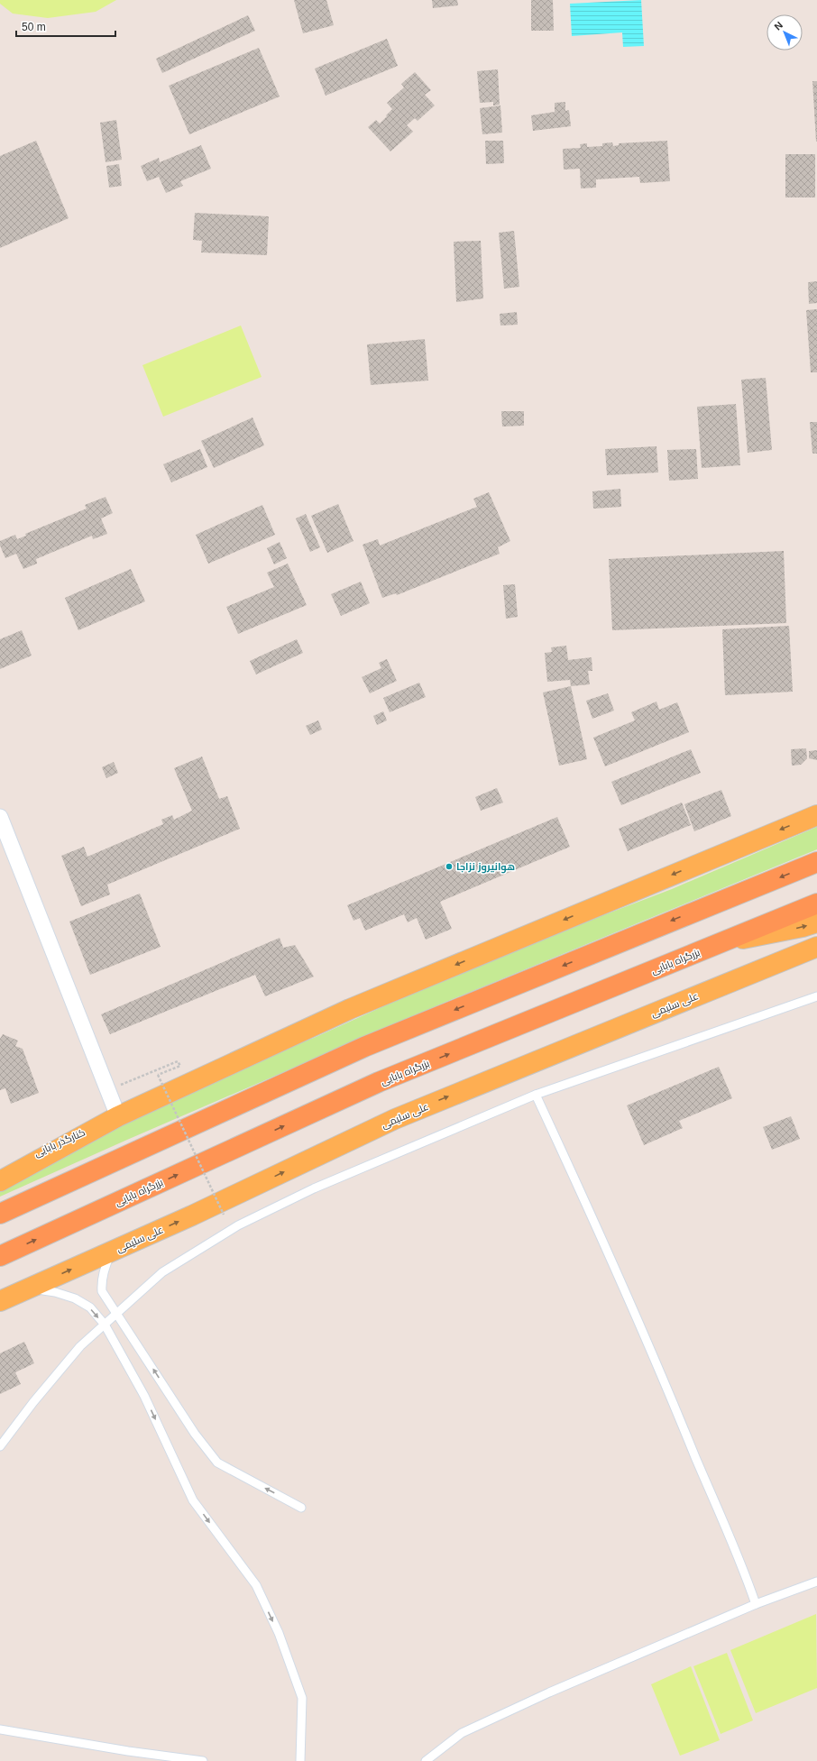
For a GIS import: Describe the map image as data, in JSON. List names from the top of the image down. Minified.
{"streets":{"highway":["بزرگراه بابایی"],"main road":["علی سلیمی","کنارگذر بابایی"]},"places":["هوانیروز نزاجا"],"scale_bar":"50 m","north":"top left"}
